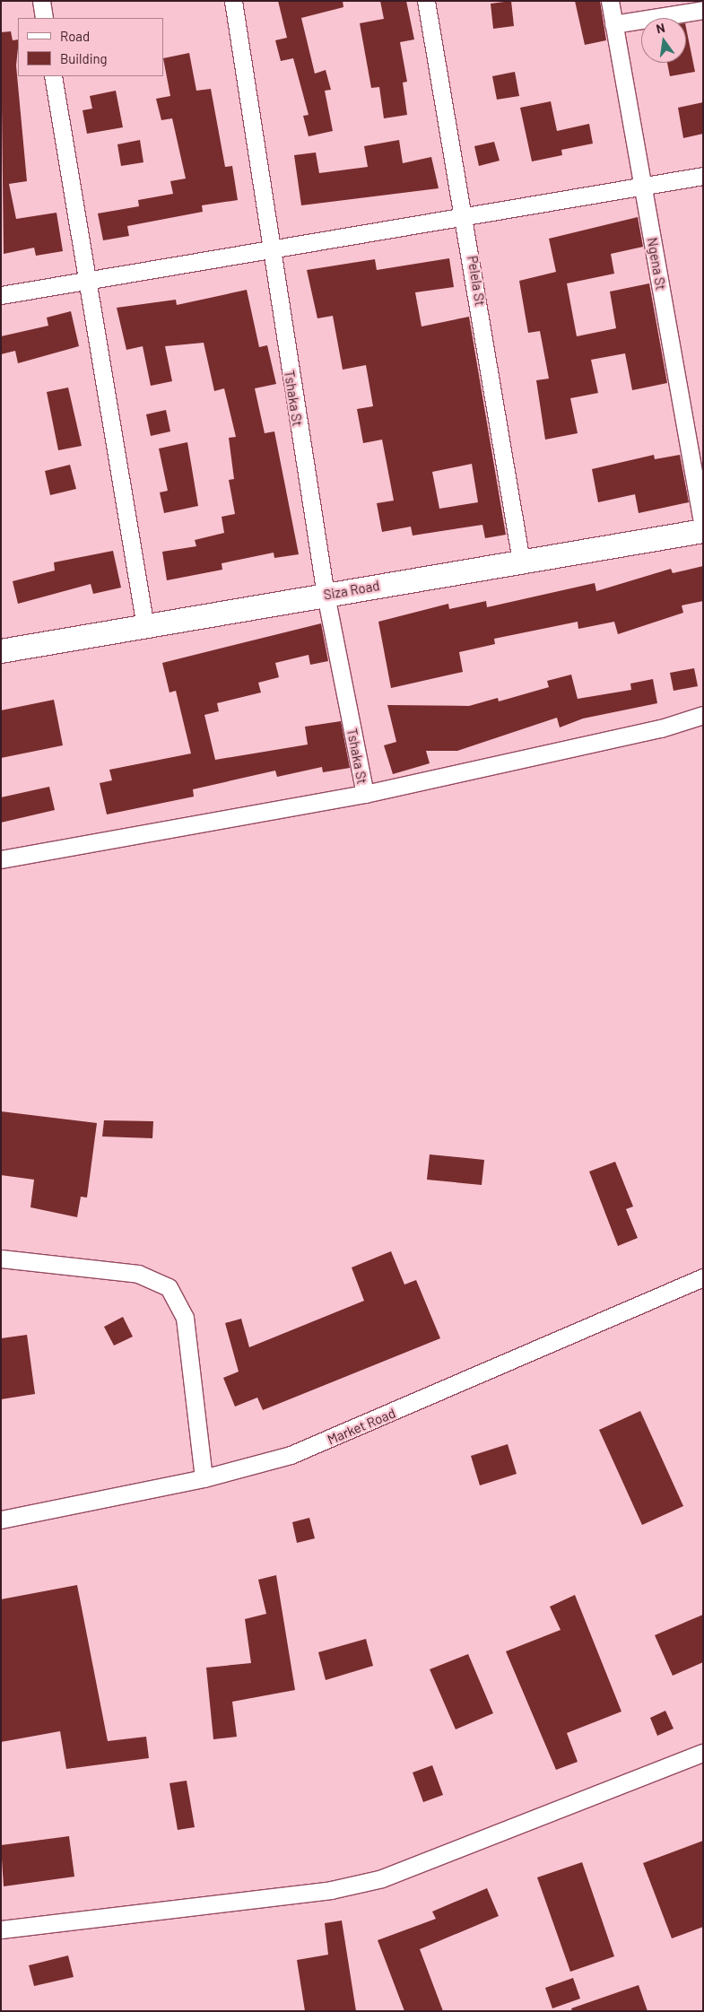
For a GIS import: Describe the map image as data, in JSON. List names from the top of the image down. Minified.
{"streets":{"street":["Ngena St","Pelela St","Tshaka St","Siza Road","Market Road"]},"crossings":[["Pelela St","Siza Road"],["Tshaka St","Siza Road"]],"legend":["Road","Building"],"north":"top"}
